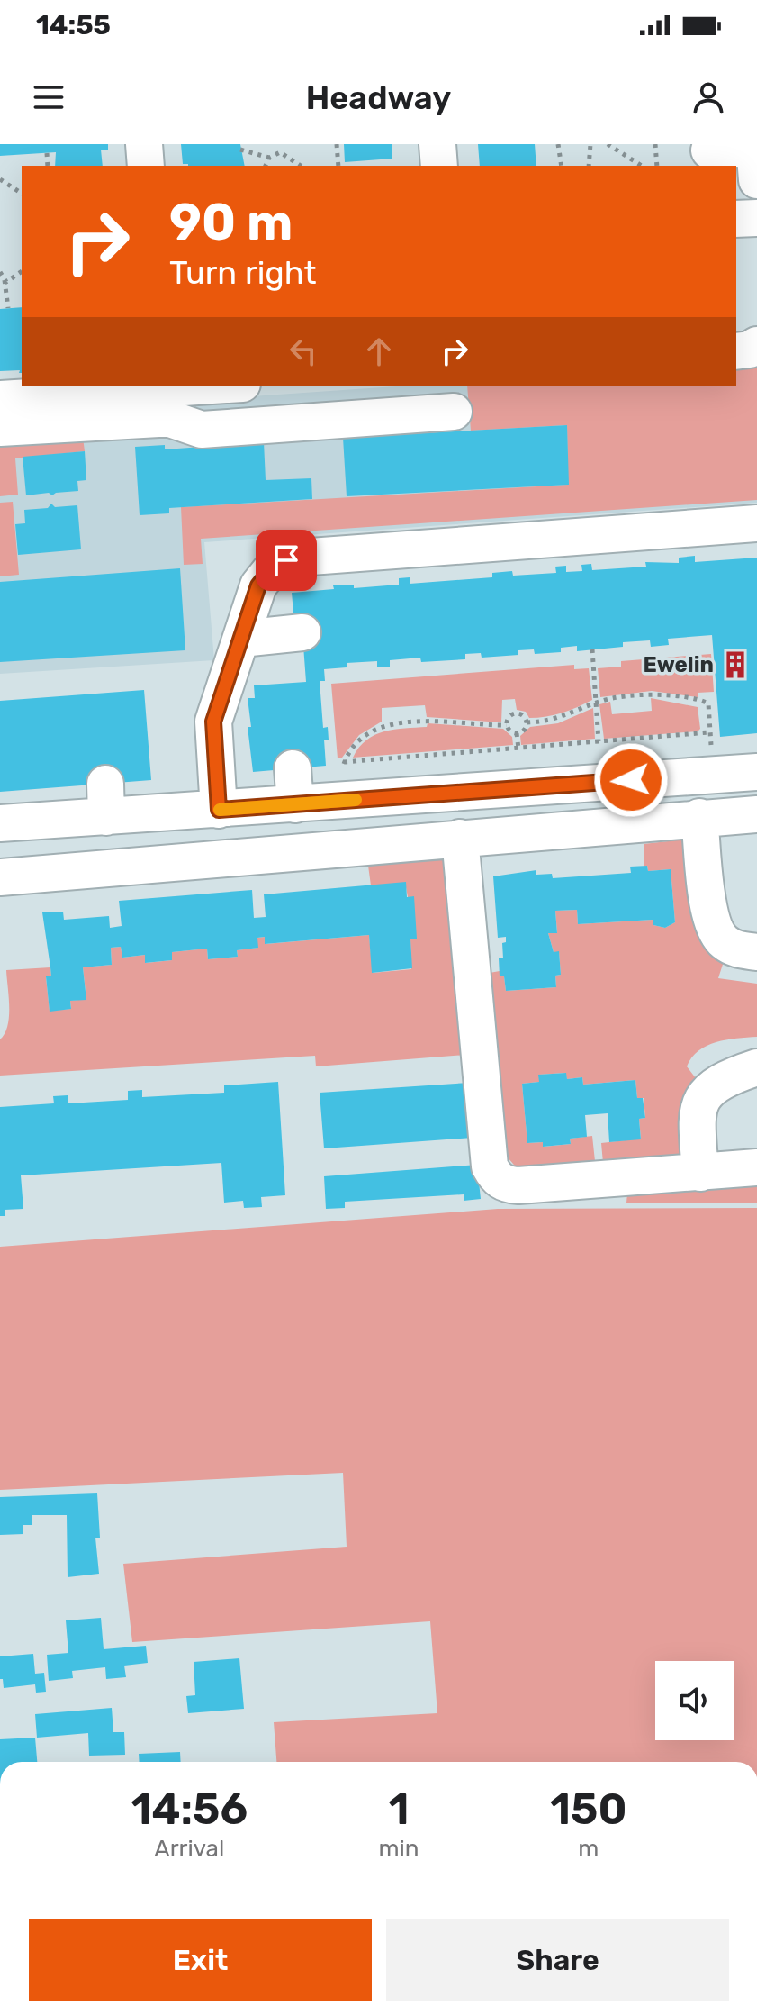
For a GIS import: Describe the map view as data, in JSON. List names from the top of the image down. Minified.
{"places":{"building":["Ewelin"]},"page":{"status":"14:55","header":"Headway","turn":["90 m","Turn right"],"eta":["14:56","Arrival","1","min","150","m"],"buttons":["Exit","Share"]}}
